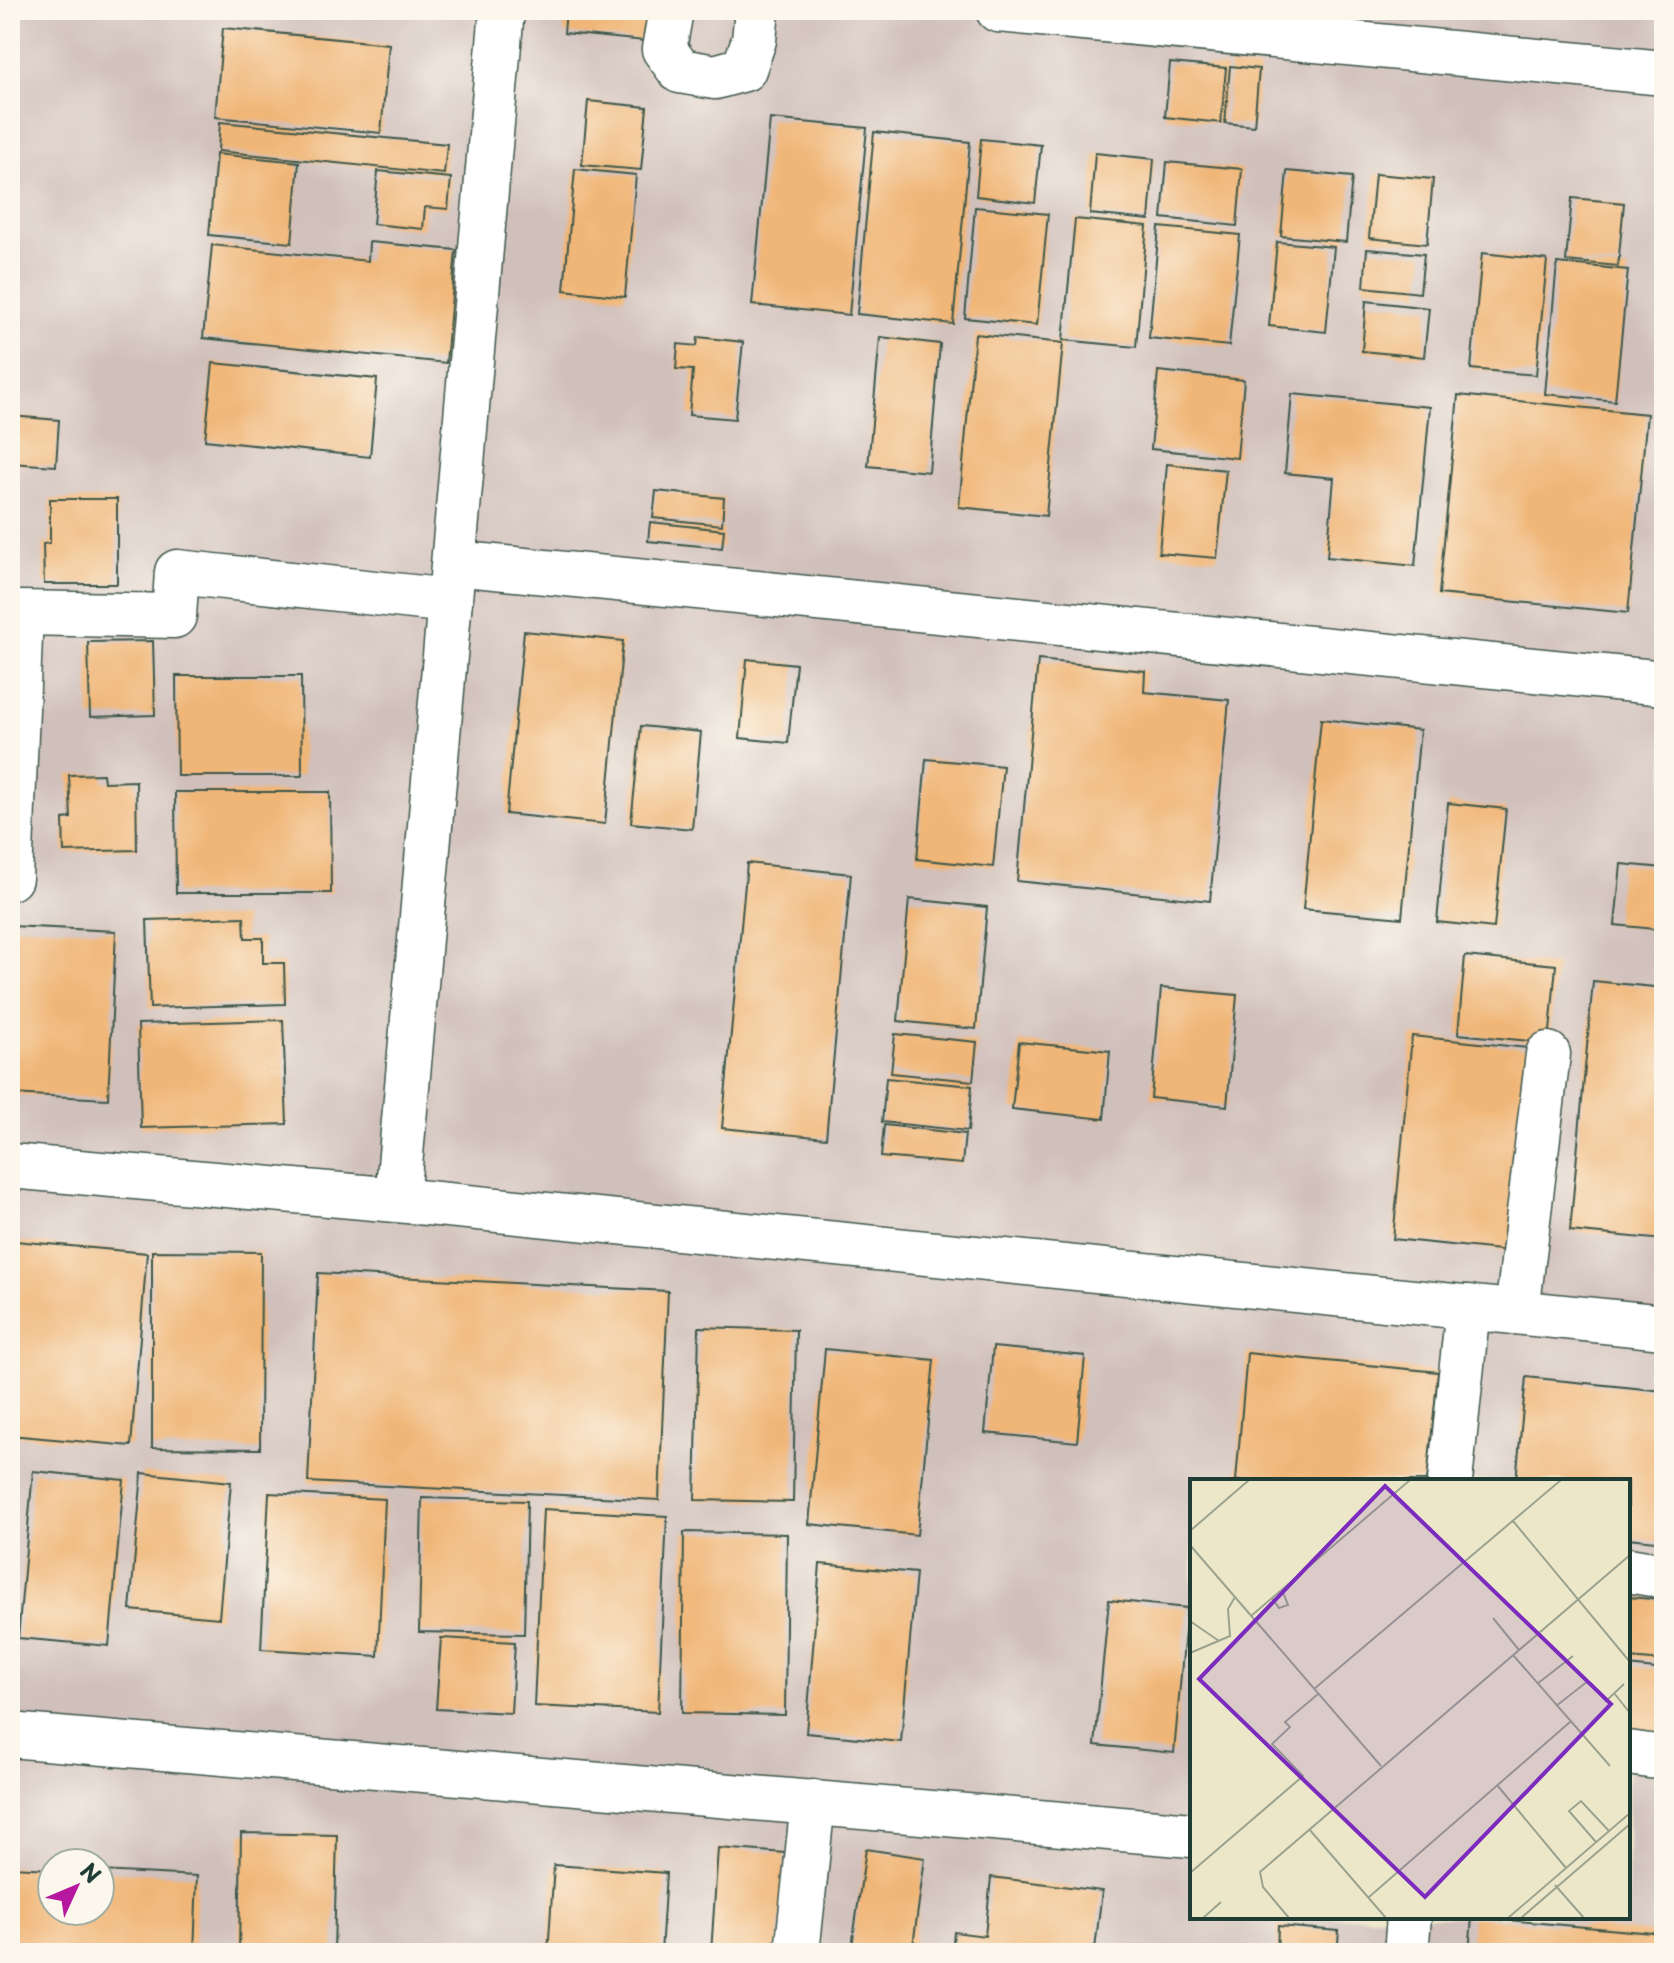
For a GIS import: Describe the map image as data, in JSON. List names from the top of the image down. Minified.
{"north":"top right"}
